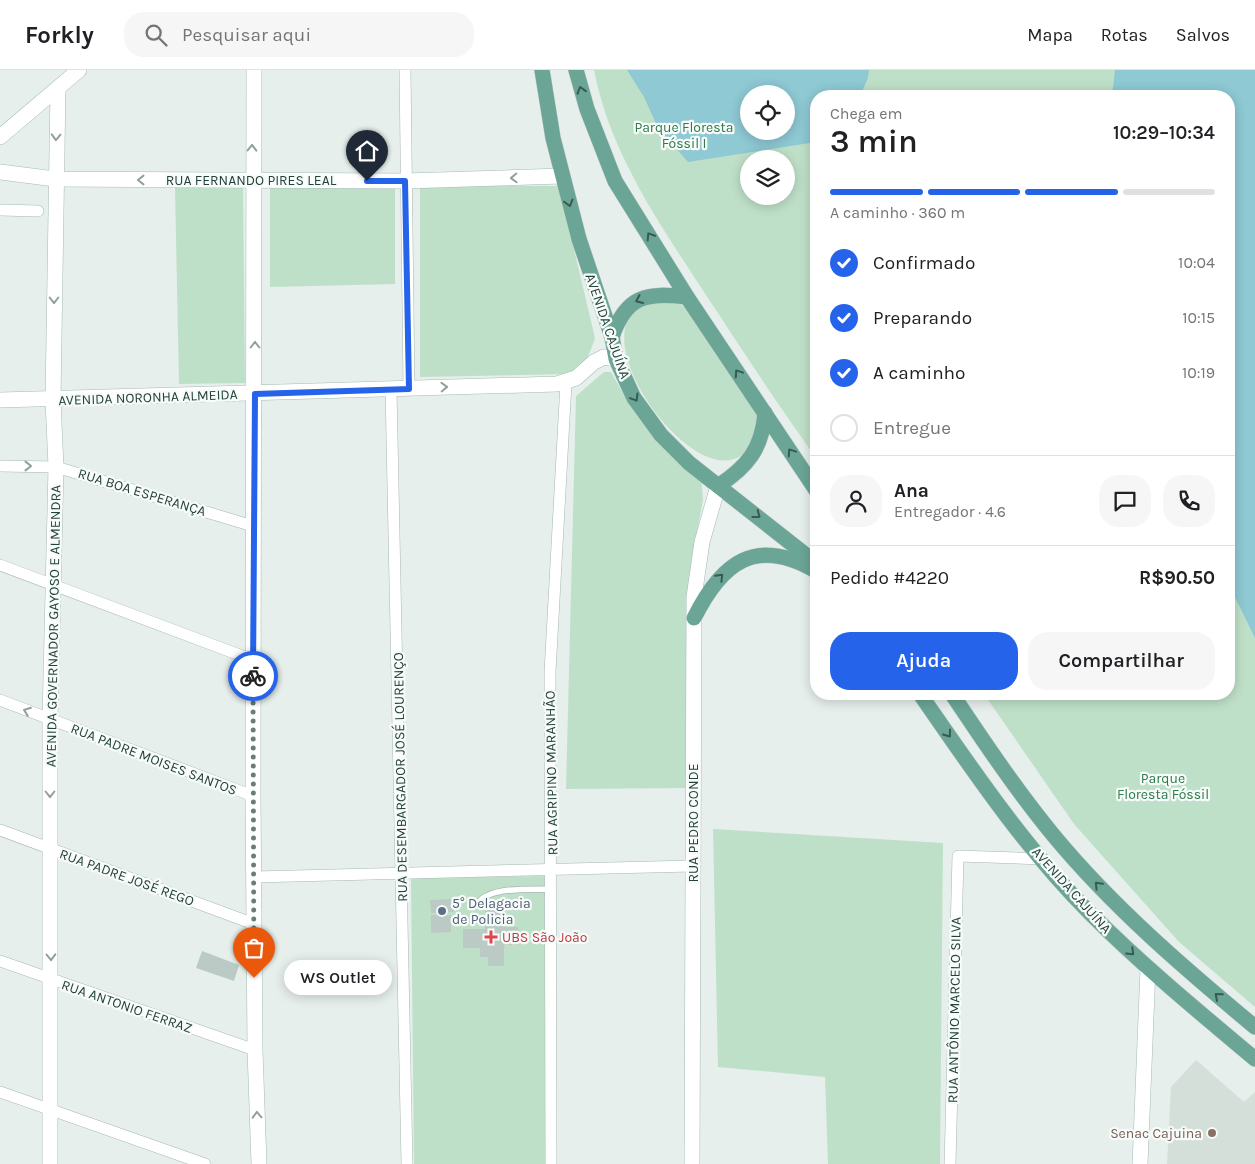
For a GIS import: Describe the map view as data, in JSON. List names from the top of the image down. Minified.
{"streets":{"main road":["RUA FERNANDO PIRES LEAL","AVENIDA CAJUÍNA","AVENIDA NORONHA ALMEIDA","AVENIDA GOVERNADOR GAYOSO E ALMENDRA","RUA PEDRO CONDE"],"street":["RUA BOA ESPERANÇA","RUA PADRE MOISES SANTOS","RUA AGRIPINO MARANHÃO","RUA DESEMBARGADOR JOSÉ LOURENÇO","RUA PADRE JOSÉ REGO","RUA ANTONIO FERRAZ","RUA ANTÔNIO MARCELO SILVA"]},"crossings":[["RUA FERNANDO PIRES LEAL","AVENIDA CAJUÍNA"],["RUA FERNANDO PIRES LEAL","AVENIDA GOVERNADOR GAYOSO E ALMENDRA"],["AVENIDA CAJUÍNA","RUA PEDRO CONDE"],["AVENIDA CAJUÍNA","RUA ANTÔNIO MARCELO SILVA"],["AVENIDA NORONHA ALMEIDA","AVENIDA GOVERNADOR GAYOSO E ALMENDRA"],["AVENIDA NORONHA ALMEIDA","RUA AGRIPINO MARANHÃO"],["AVENIDA NORONHA ALMEIDA","RUA DESEMBARGADOR JOSÉ LOURENÇO"],["RUA BOA ESPERANÇA","AVENIDA GOVERNADOR GAYOSO E ALMENDRA"],["AVENIDA GOVERNADOR GAYOSO E ALMENDRA","RUA PADRE MOISES SANTOS"],["AVENIDA GOVERNADOR GAYOSO E ALMENDRA","RUA PADRE JOSÉ REGO"],["AVENIDA GOVERNADOR GAYOSO E ALMENDRA","RUA ANTONIO FERRAZ"]],"one_way":["RUA FERNANDO PIRES LEAL","AVENIDA GOVERNADOR GAYOSO E ALMENDRA"],"parks":["Parque Floresta Fóssil I","Parque Floresta Fóssil"],"places":{"other":["5° Delagacia de Policia","WS Outlet","Senac Cajuina"],"health":["UBS São João"]},"page":{"header":"Forkly","search":"Pesquisar aqui","nav":["Mapa","Rotas","Salvos"],"heading":["3 min","Chega em","10:29–10:34"],"panel":["Ana","Entregador · 4.6","Pedido #4220","R$90.50"],"bar":"A caminho · 360 m","list":[["Confirmado","10:04"],["Preparando","10:15"],["A caminho","10:19"],"Entregue"],"buttons":["Ajuda","Compartilhar"],"bubble":"WS Outlet"}}
